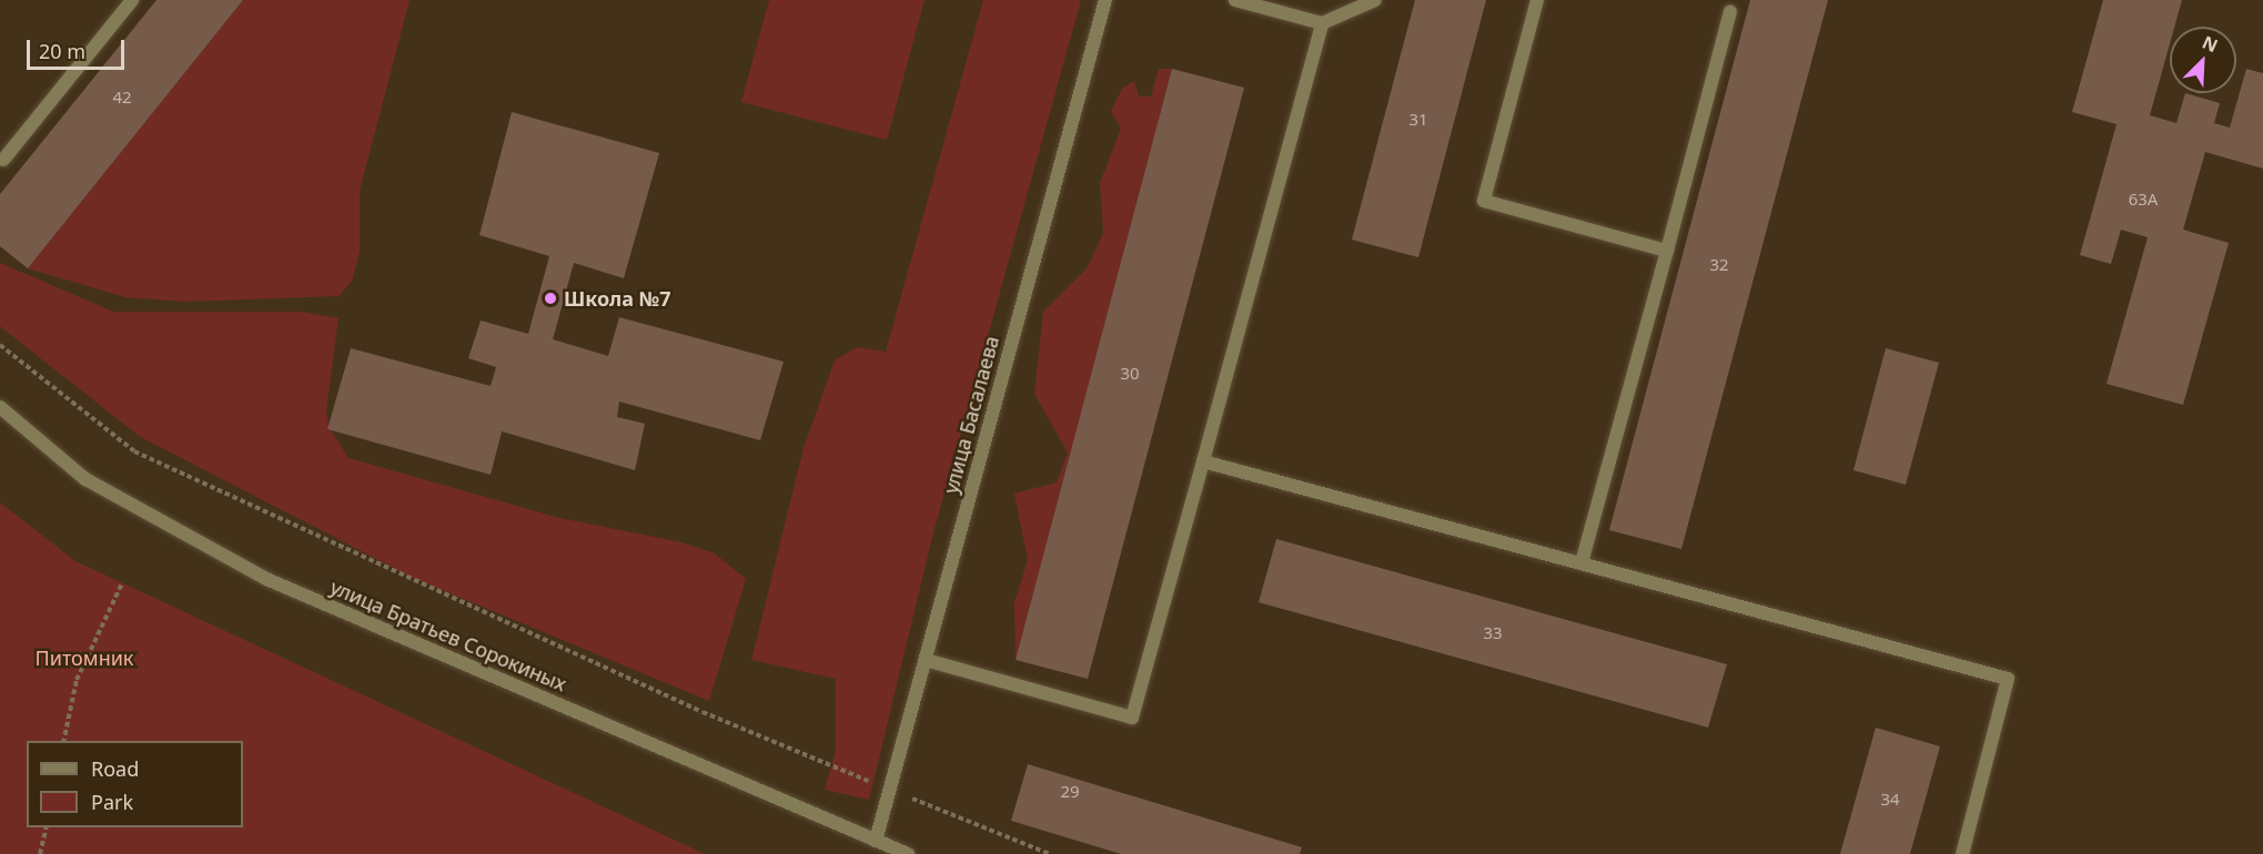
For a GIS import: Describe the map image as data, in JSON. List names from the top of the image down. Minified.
{"streets":{"street":["улица Басалаева","улица Братьев Сорокиных"]},"crossings":[["улица Басалаева","улица Братьев Сорокиных"]],"parks":["Питомник"],"places":["Школа №7"],"house_numbers":["42","31","63А","32","30","33","29","34"],"legend":["Road","Park"],"scale_bar":"20 m","north":"top right"}
